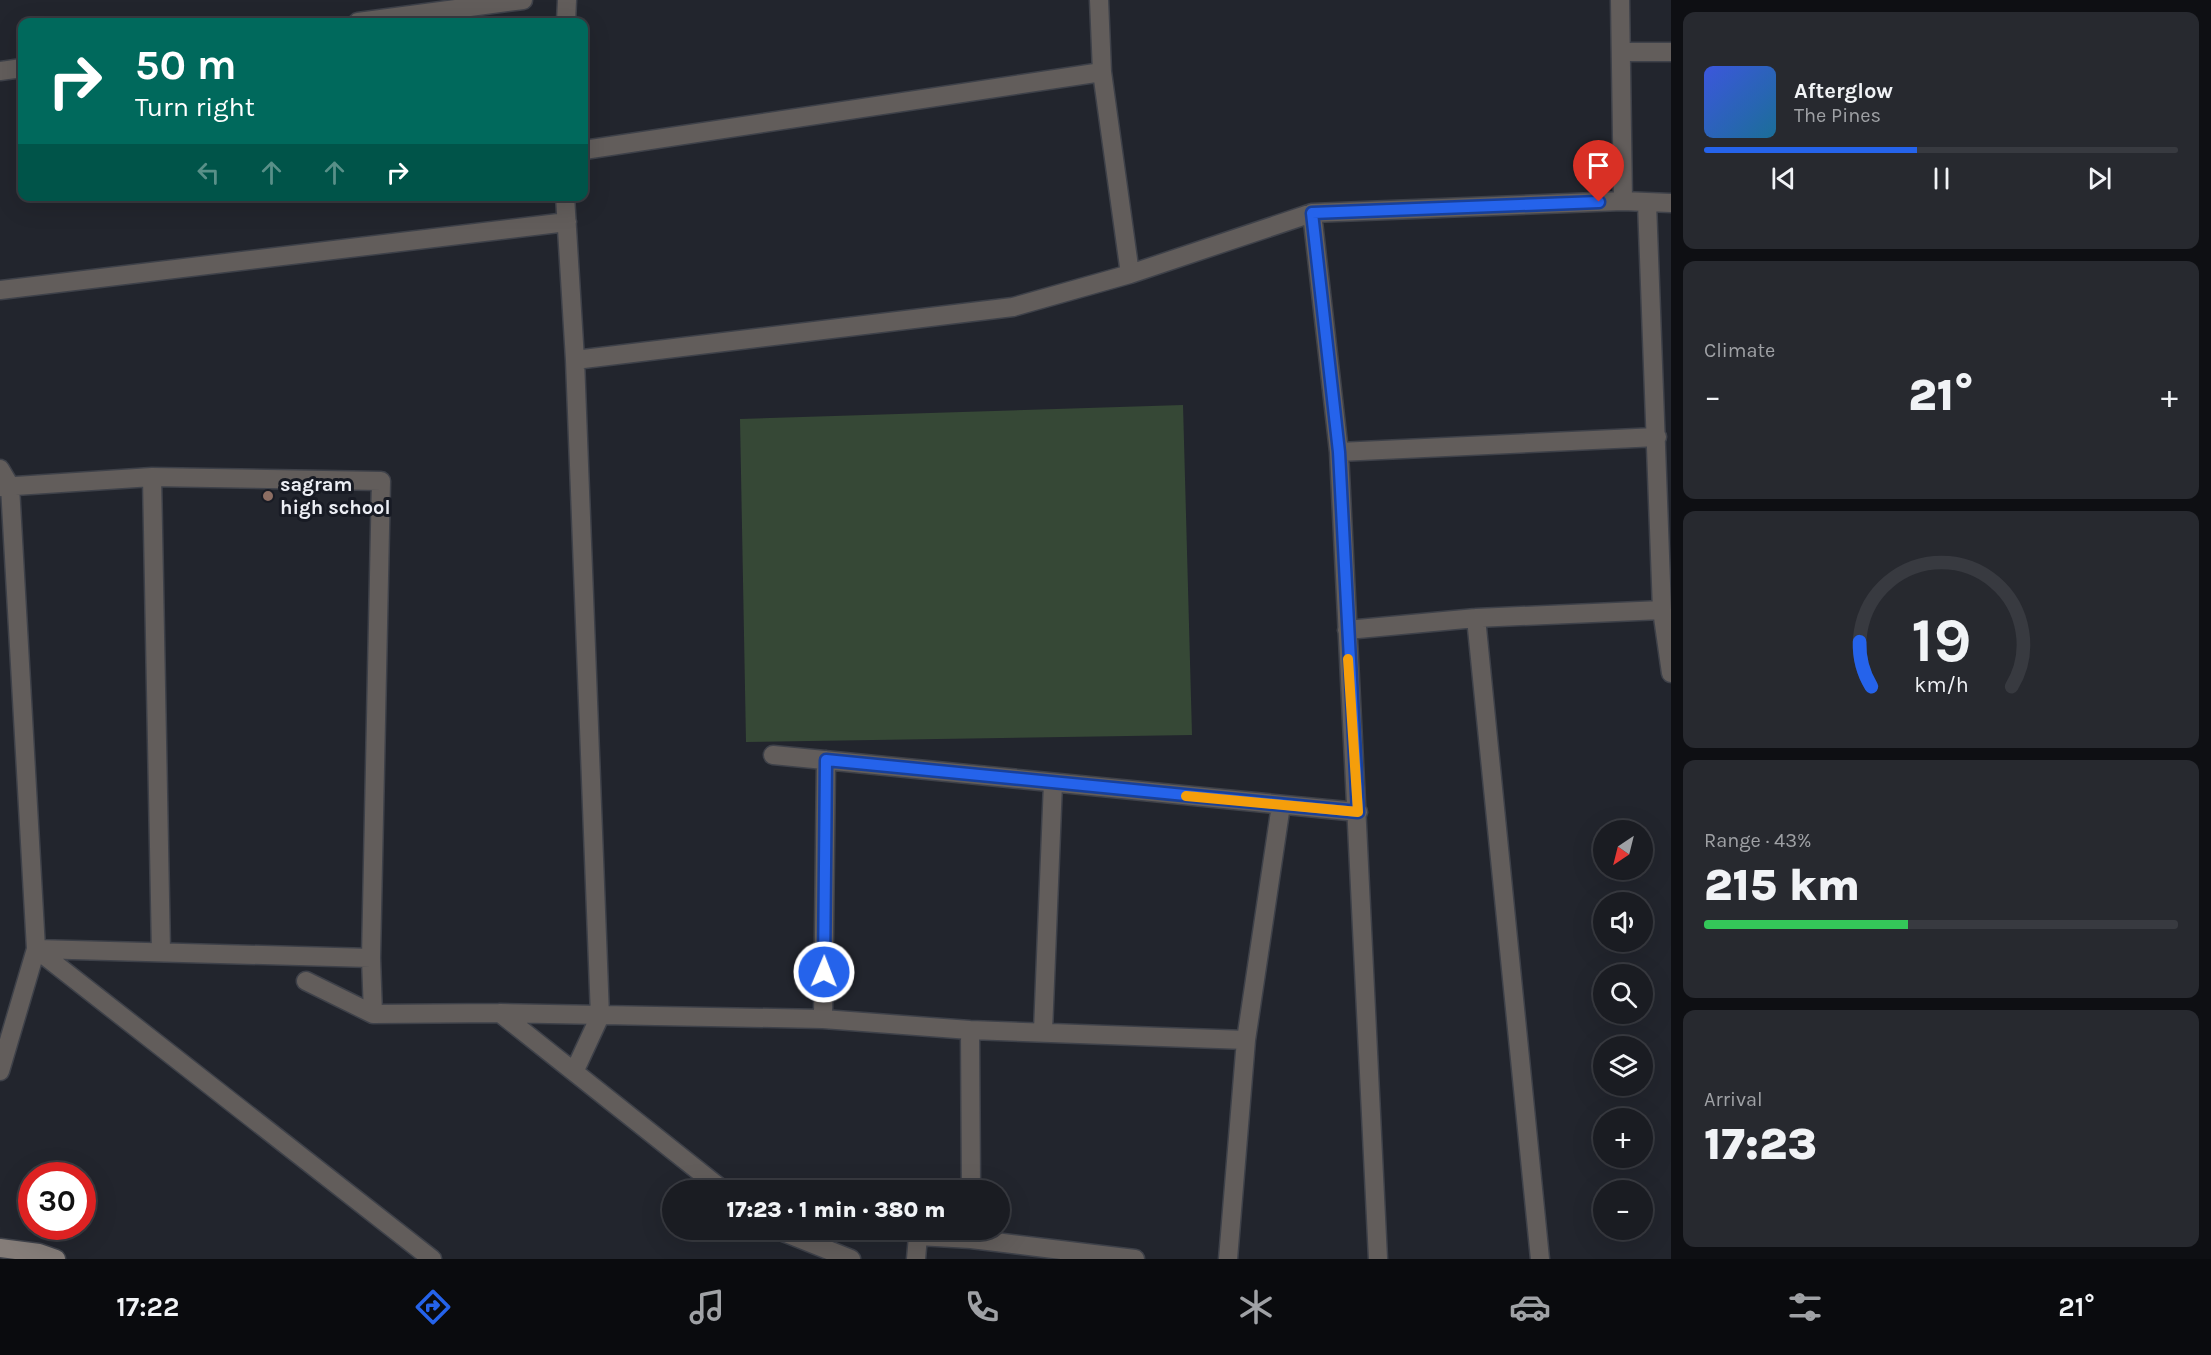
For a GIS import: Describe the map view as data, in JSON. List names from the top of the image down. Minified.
{"places":["sagram high school"],"north":"bottom left","page":{"turn":["50 m","Turn right"],"song":["Afterglow","The Pines"],"tile":["Climate",["Range · 43%","215 km"],["Arrival","17:23"]],"heat":["−","21°","+"],"map_buttons":["+","−"],"limit":"30","trip":"17:23 · 1 min · 380 m","tabs":["17:22","21°"],"gauge":["19","km/h"]}}
